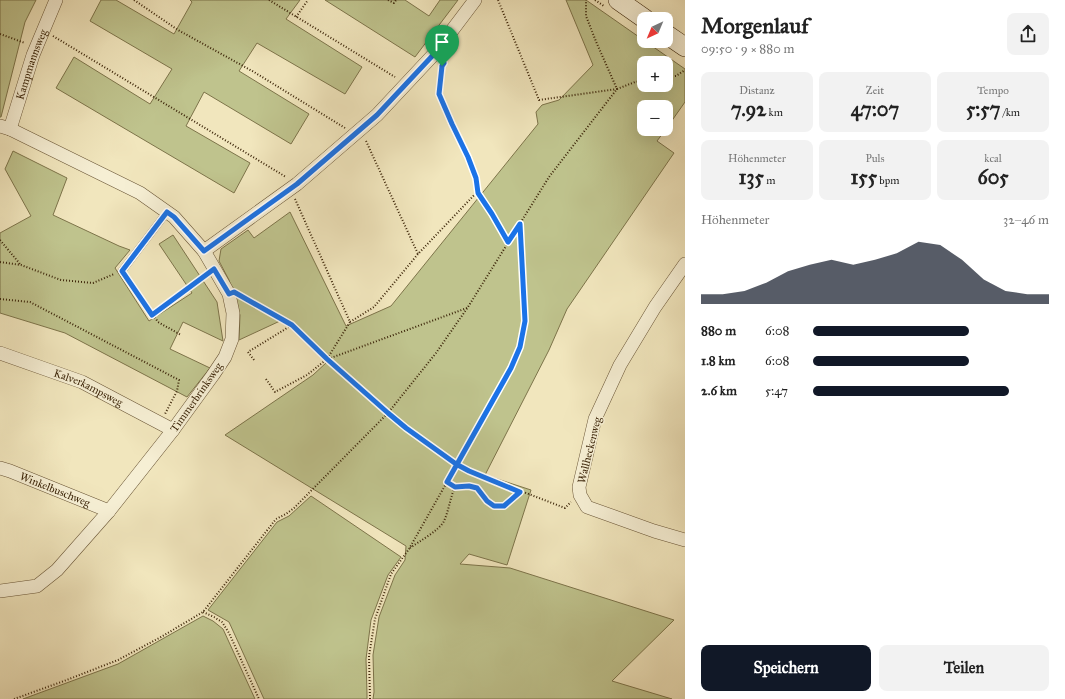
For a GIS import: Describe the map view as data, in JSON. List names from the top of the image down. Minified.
{"streets":{"street":["Kampmannsweg","Kalverkampsweg","Timmerbrinksweg","Wallheckenweg","Winkelbuschweg"]},"crossings":[["Kampmannsweg","Timmerbrinksweg"],["Kalverkampsweg","Timmerbrinksweg"],["Timmerbrinksweg","Winkelbuschweg"]],"north":"bottom left","page":{"heading":["Morgenlauf","09:50 · 9 × 880 m"],"map_buttons":["+","−"],"stats":[["Distanz","7.92 km"],["Zeit","47:07"],["Tempo","5:57 /km"],["Höhenmeter","135 m"],["Puls","155 bpm"],["kcal","605"]],"chart":["Höhenmeter","32–46 m"],"list":[{"name":"880 m","note":"6:08"},{"name":"1.8 km","note":"6:08"},{"name":"2.6 km","note":"5:47"}],"buttons":["Speichern","Teilen"]}}
